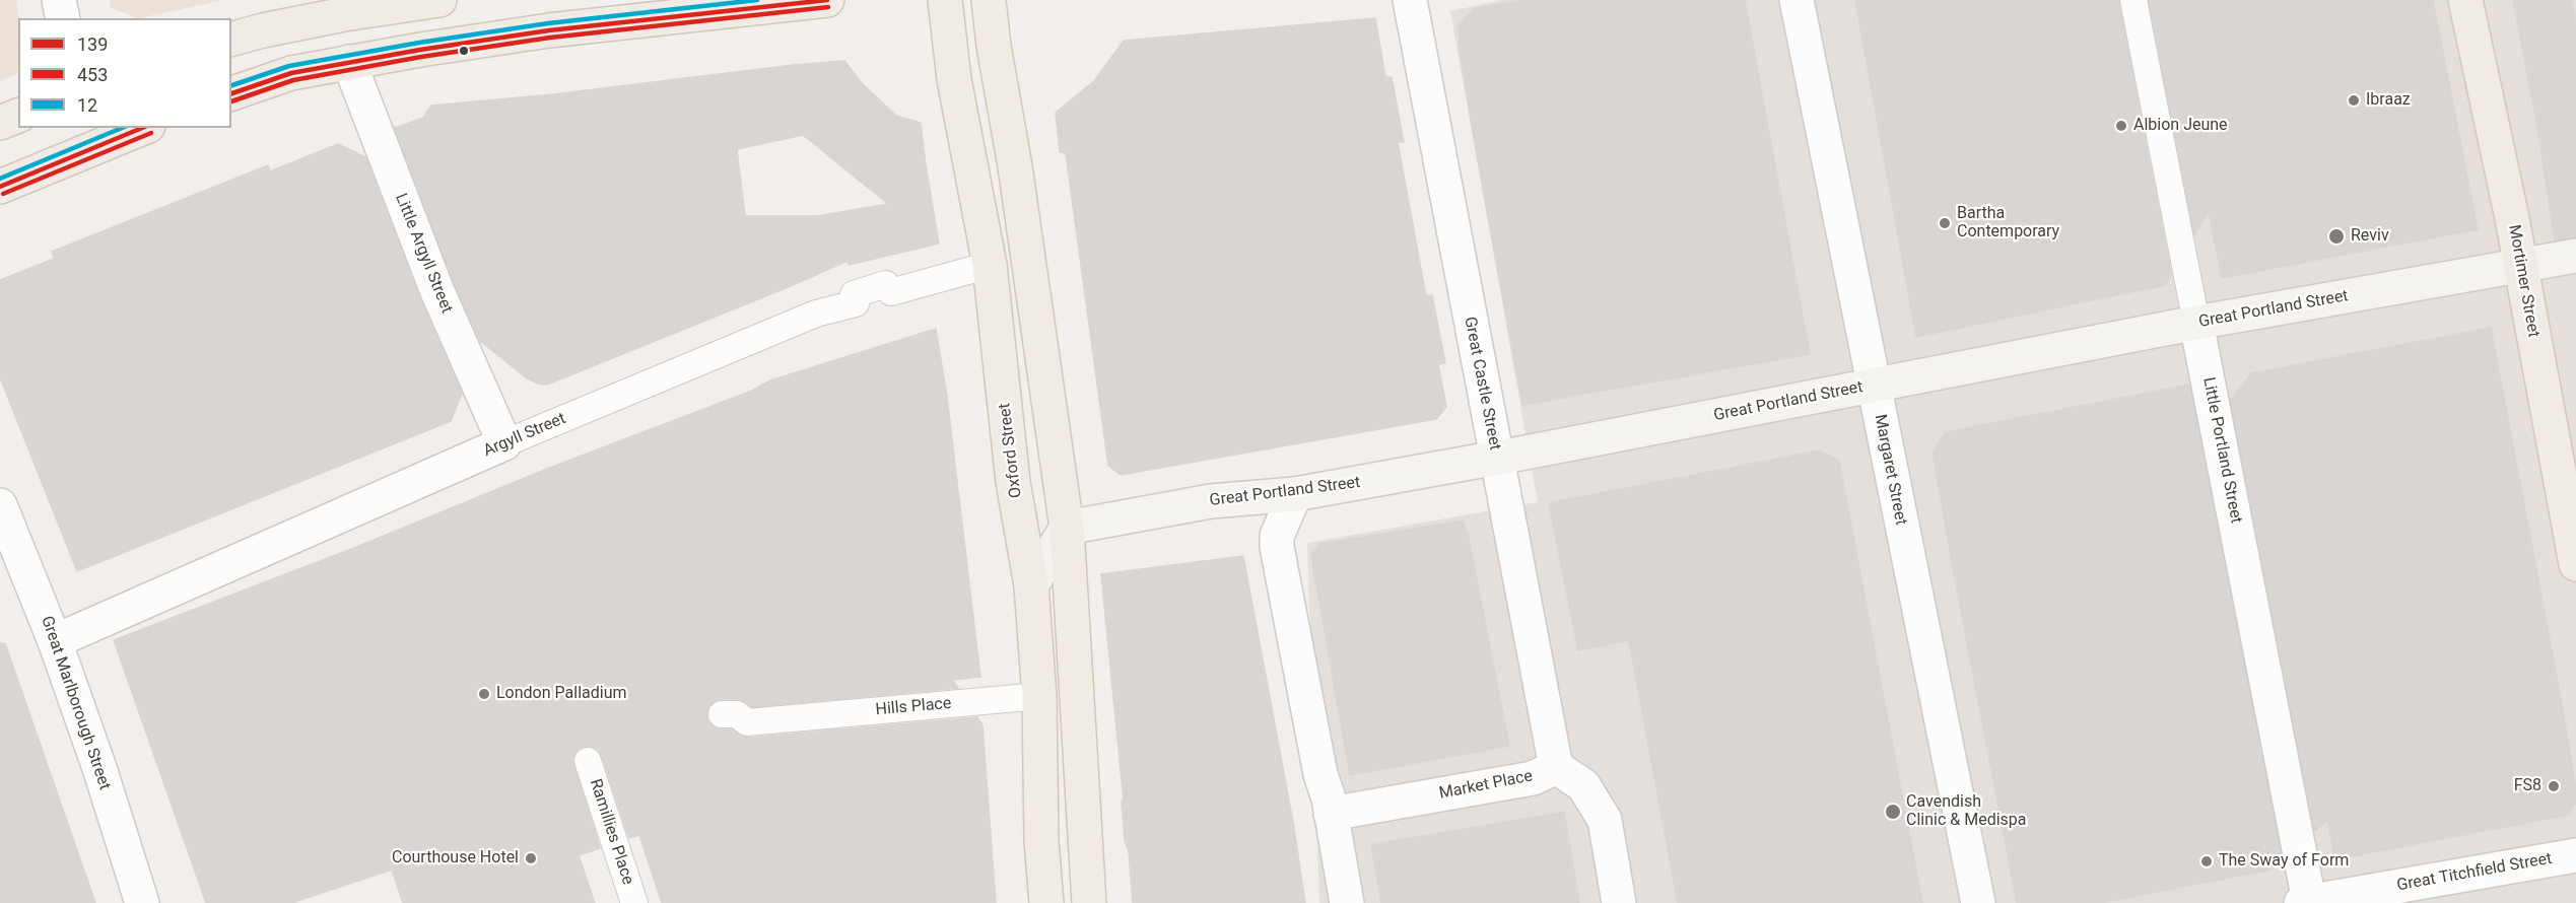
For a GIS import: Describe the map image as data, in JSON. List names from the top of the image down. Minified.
{"streets":{"main road":["Mortimer Street","Great Portland Street","Oxford Street"],"street":["Little Argyll Street","Great Castle Street","Argyll Street","Little Portland Street","Margaret Street","Great Marlborough Street","Hills Place","Market Place","Ramillies Place","Great Titchfield Street"]},"crossings":[["Little Argyll Street","Argyll Street"],["Mortimer Street","Great Portland Street"],["Great Portland Street","Great Castle Street"],["Great Portland Street","Little Portland Street"],["Great Portland Street","Margaret Street"],["Great Castle Street","Market Place"],["Argyll Street","Oxford Street"],["Argyll Street","Great Marlborough Street"],["Oxford Street","Hills Place"],["Little Portland Street","Great Titchfield Street"]],"places":["Ibraaz","Albion Jeune","Bartha Contemporary","Reviv","London Palladium","FS8","Cavendish Clinic & Medispa","Courthouse Hotel","The Sway of Form"],"lines":["transit line 139","transit line 12","transit line 453"],"legend":["139","453","12"]}
